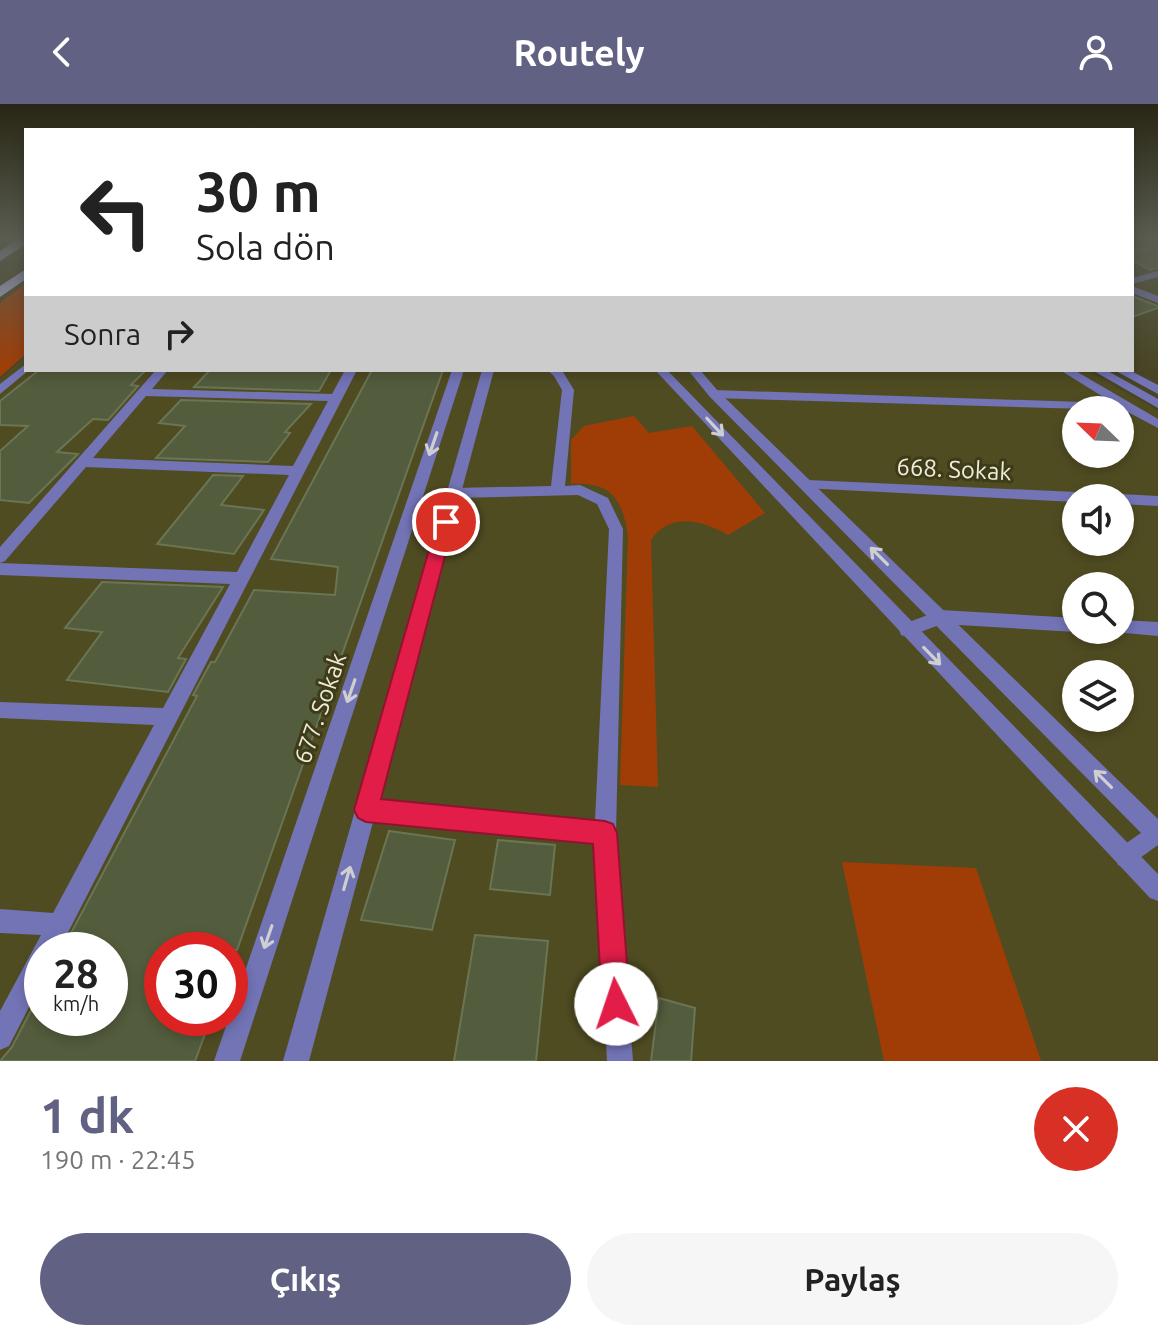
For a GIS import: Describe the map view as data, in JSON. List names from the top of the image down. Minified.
{"streets":{"street":["668. Sokak","677. Sokak"]},"north":"top left","page":{"header":"Routely","turn":["30 m","Sola dön"],"then":"Sonra","speed":"28 km/h","limit":"30","heading":["1 dk","190 m · 22:45"],"buttons":["Çıkış","Paylaş"]}}
